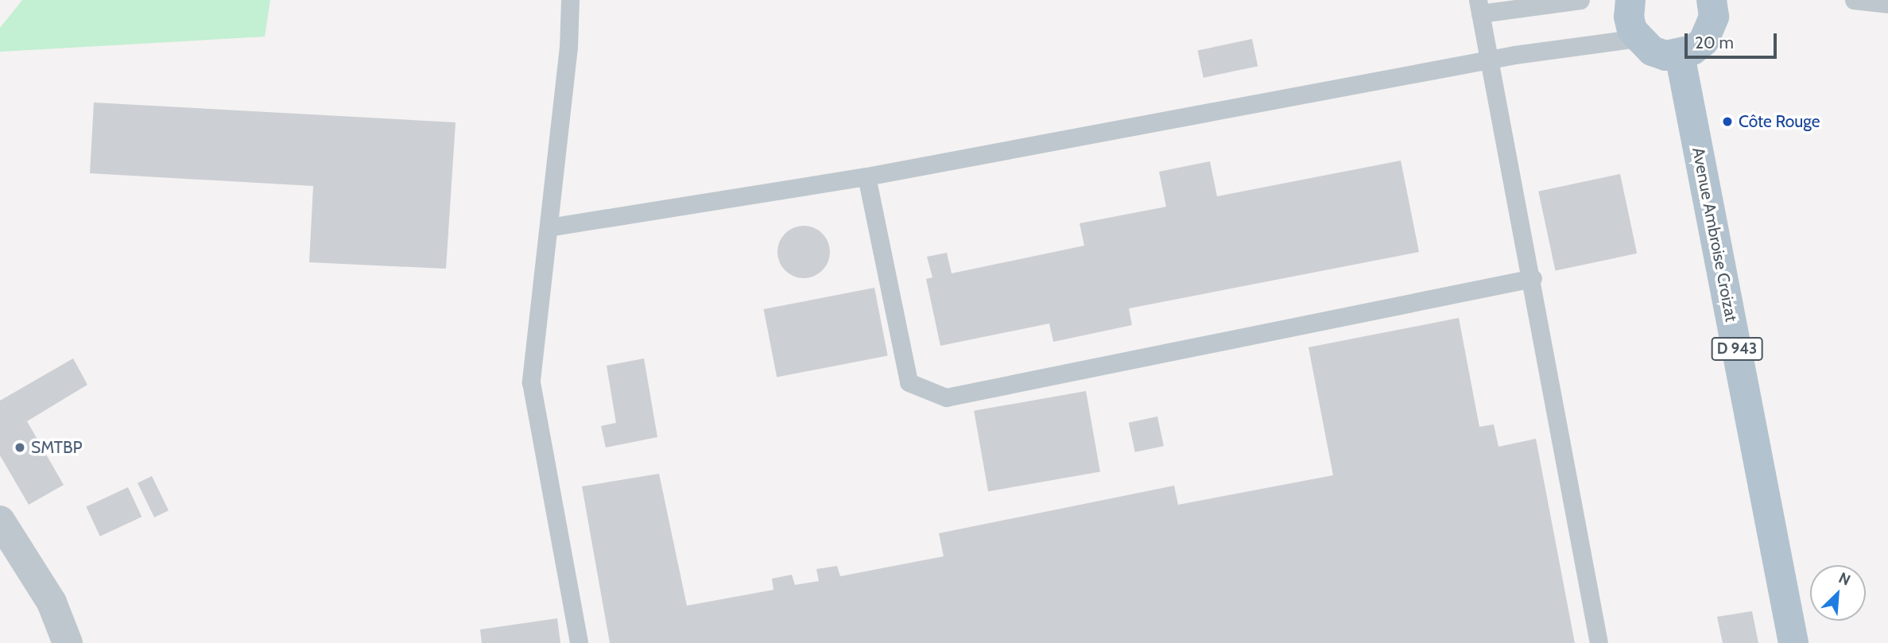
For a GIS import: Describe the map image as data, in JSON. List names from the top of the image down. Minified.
{"streets":{"main road":["Avenue Ambroise Croizat","D 943"]},"places":["Côte Rouge","SMTBP"],"scale_bar":"20 m","north":"top right"}
